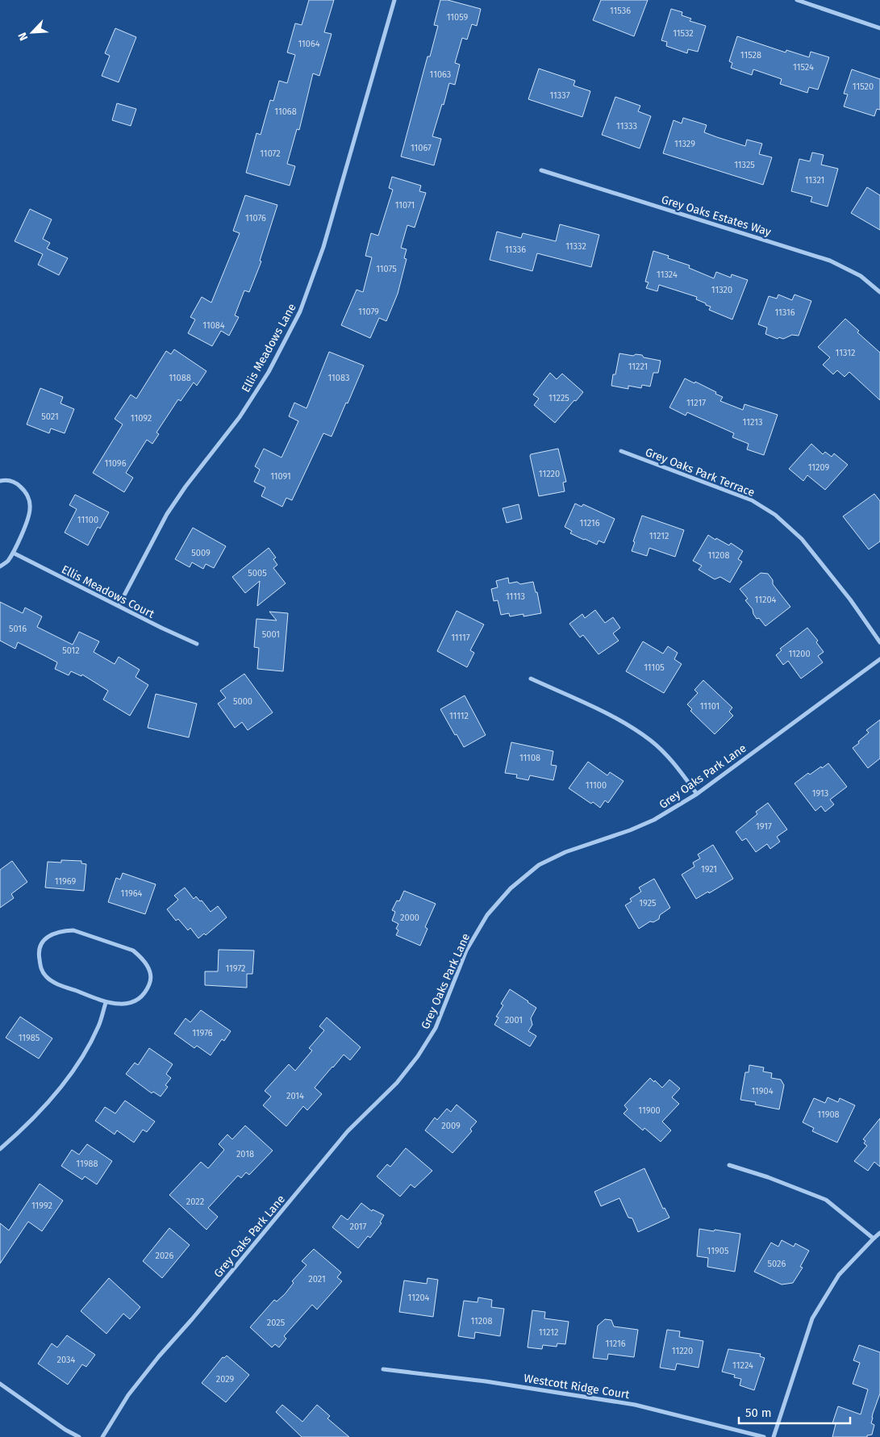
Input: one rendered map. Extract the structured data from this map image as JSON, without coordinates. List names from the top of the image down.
{
  "streets": {
    "street": [
      "Grey Oaks Estates Way",
      "Ellis Meadows Lane",
      "Grey Oaks Park Terrace",
      "Ellis Meadows Court",
      "Grey Oaks Park Lane",
      "Westcott Ridge Court"
    ]
  },
  "crossings": [
    ["Ellis Meadows Lane", "Ellis Meadows Court"]
  ],
  "house_numbers": [
    "11536",
    "11059",
    "11532",
    "11064",
    "11528",
    "11524",
    "11063",
    "11520",
    "11337",
    "11068",
    "11333",
    "11329",
    "11067",
    "11072",
    "11325",
    "11321",
    "11071",
    "11076",
    "11332",
    "11336",
    "11075",
    "11324",
    "11320",
    "11079",
    "11316",
    "11084",
    "11312",
    "11221",
    "11088",
    "11083",
    "11225",
    "11217",
    "5021",
    "11092",
    "11213",
    "11096",
    "11209",
    "11220",
    "11091",
    "11100",
    "11216",
    "11212",
    "5009",
    "11208",
    "5005",
    "11113",
    "11204",
    "5016",
    "5001",
    "11117",
    "5012",
    "11200",
    "11105",
    "5000",
    "11101",
    "11112",
    "11108",
    "11100",
    "1913",
    "1917",
    "1921",
    "11969",
    "11964",
    "1925",
    "2000",
    "11972",
    "2001",
    "11976",
    "11985",
    "11904",
    "2014",
    "11900",
    "11908",
    "2009",
    "2018",
    "11988",
    "2022",
    "11992",
    "2017",
    "11905",
    "2026",
    "5026",
    "2021",
    "11204",
    "11208",
    "2025",
    "11212",
    "11216",
    "11220",
    "2034",
    "11224",
    "2029"
  ],
  "scale_bar": "50 m",
  "north": "bottom left"
}
